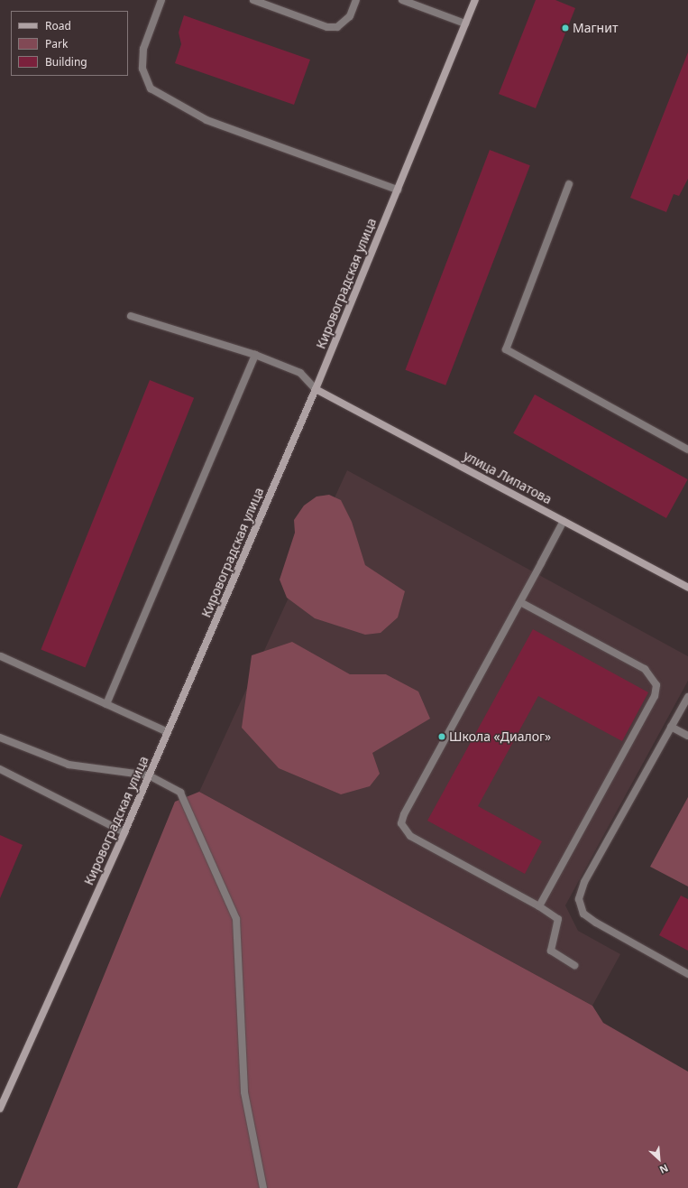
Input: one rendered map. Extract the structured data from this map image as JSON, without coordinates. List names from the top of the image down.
{
  "streets": {
    "street": ["Кировоградская улица", "улица Липатова"]
  },
  "crossings": [
    ["Кировоградская улица", "улица Липатова"]
  ],
  "places": ["Магнит", "Школа «Диалог»"],
  "legend": ["Road", "Park", "Building"],
  "north": "bottom right"
}
